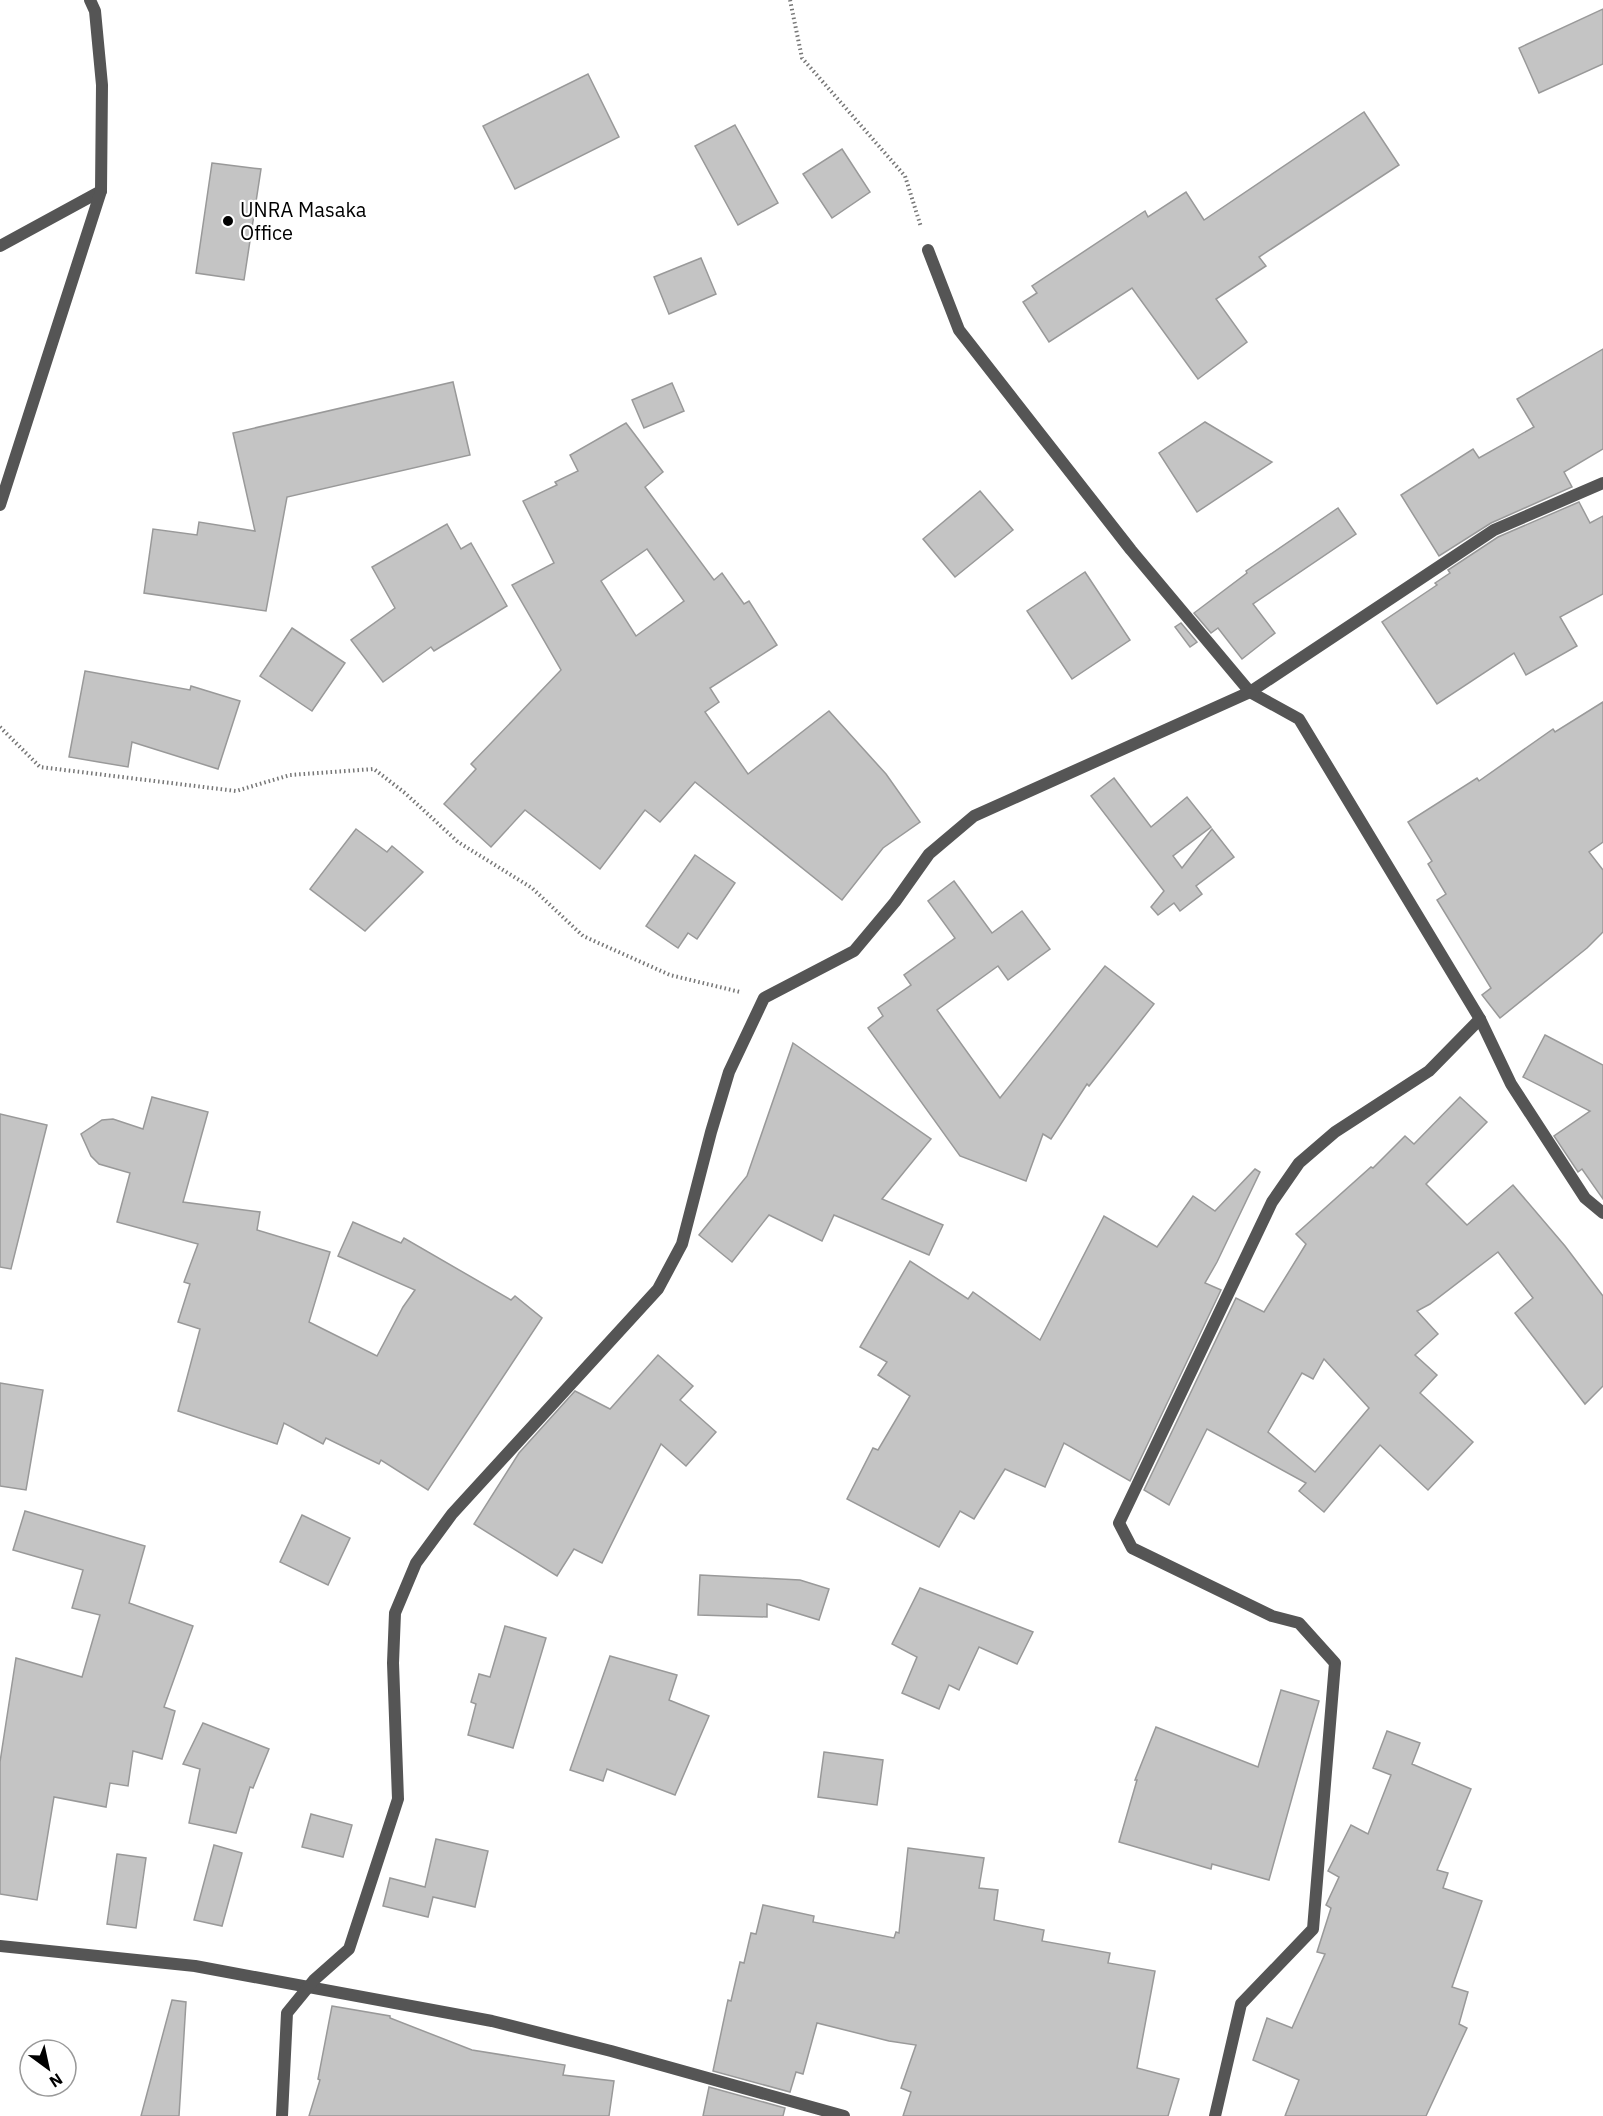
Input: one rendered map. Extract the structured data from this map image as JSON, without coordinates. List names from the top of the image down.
{
  "places": ["UNRA Masaka Office"],
  "north": "bottom right"
}
